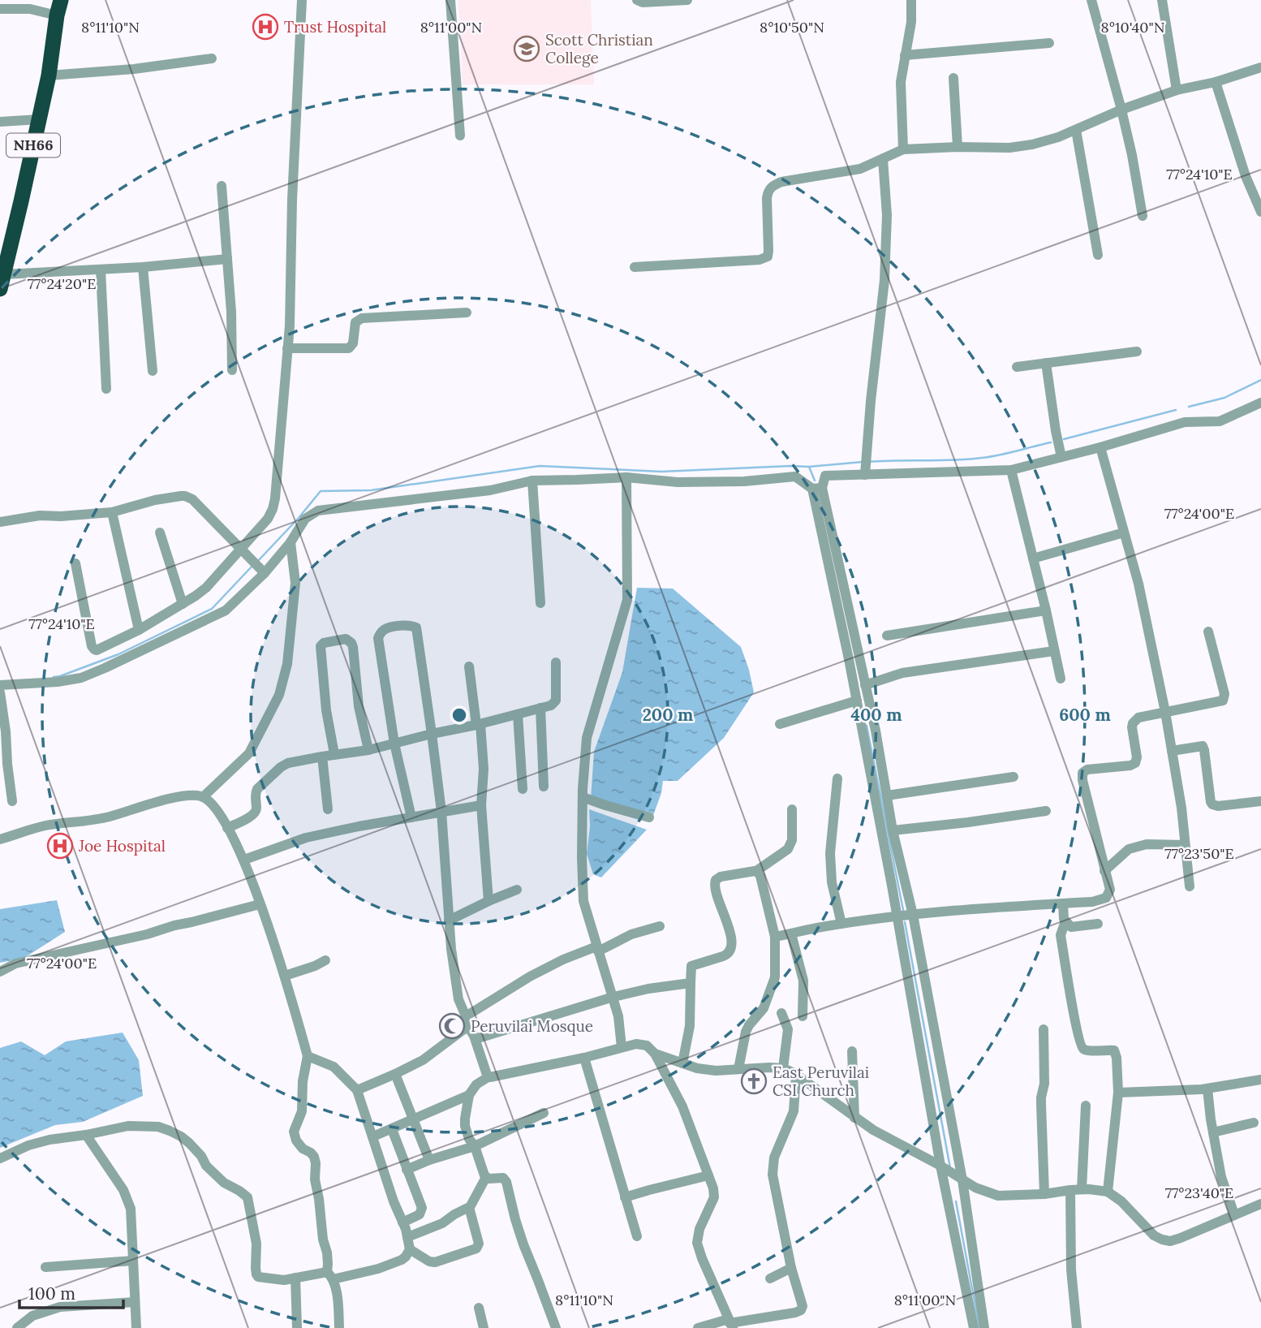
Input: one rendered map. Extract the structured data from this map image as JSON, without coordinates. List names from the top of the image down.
{
  "streets": {
    "highway": ["NH66"]
  },
  "places": {
    "hospital": ["Trust Hospital", "Joe Hospital"],
    "school or university": ["Scott Christian College"],
    "mosque": ["Peruvilai Mosque"],
    "church": ["East Peruvilai CSI Church"]
  },
  "scale_bar": "100 m",
  "coordinates": [
    "8°11'10\"N",
    "8°11'00\"N",
    "8°10'50\"N",
    "8°10'40\"N",
    "77°24'10\"E",
    "77°24'20\"E",
    "77°24'00\"E",
    "77°23'50\"E",
    "77°23'40\"E"
  ],
  "rings": ["200 m", "400 m", "600 m"]
}
